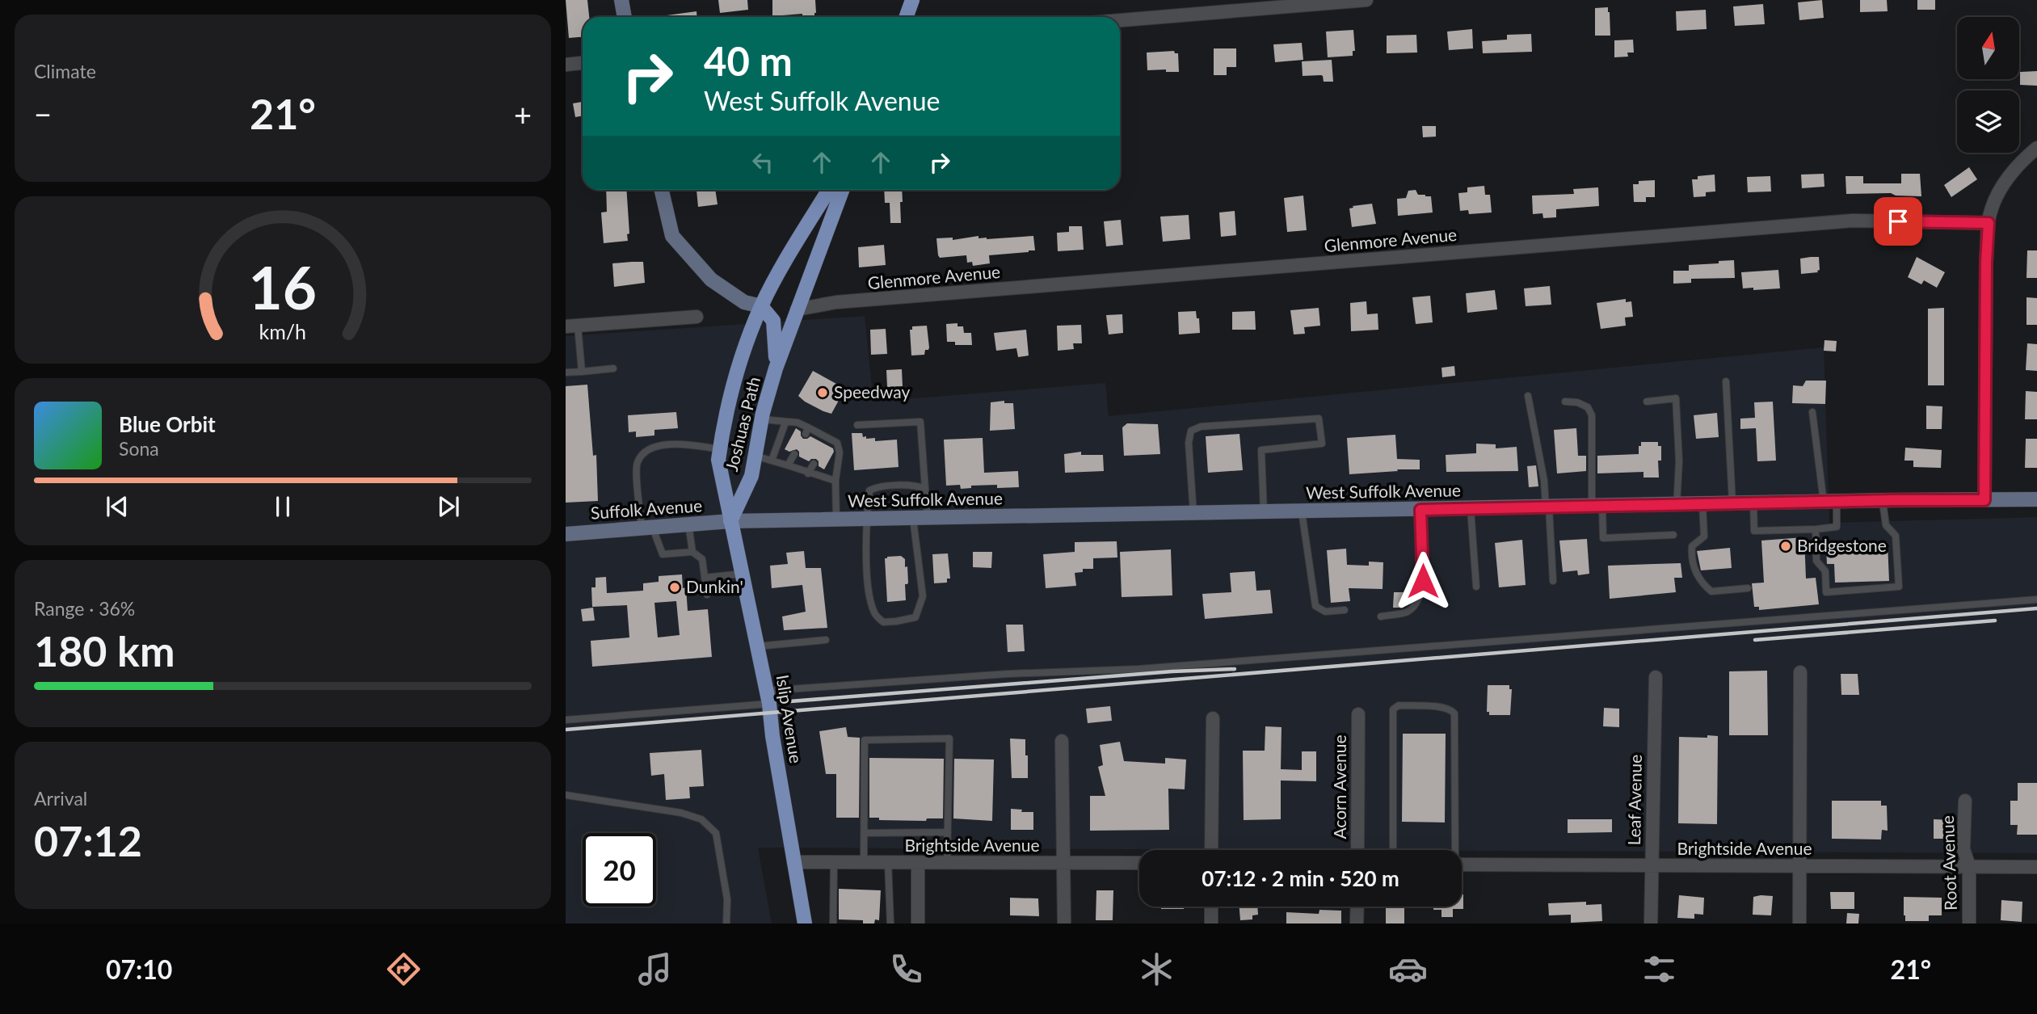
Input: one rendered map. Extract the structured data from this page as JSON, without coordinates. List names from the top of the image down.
{
  "streets": {
    "main road": [
      "Joshuas Path",
      "West Suffolk Avenue",
      "Suffolk Avenue",
      "Islip Avenue"
    ],
    "street": [
      "Glenmore Avenue",
      "Acorn Avenue",
      "Leaf Avenue",
      "Brightside Avenue",
      "Root Avenue"
    ]
  },
  "crossings": [
    ["Glenmore Avenue", "Joshuas Path"],
    ["Joshuas Path", "West Suffolk Avenue"],
    ["Joshuas Path", "Suffolk Avenue"],
    ["Joshuas Path", "Islip Avenue"],
    ["West Suffolk Avenue", "Suffolk Avenue"],
    ["West Suffolk Avenue", "Islip Avenue"],
    ["Suffolk Avenue", "Islip Avenue"],
    ["Islip Avenue", "Brightside Avenue"],
    ["Leaf Avenue", "Brightside Avenue"],
    ["Brightside Avenue", "Root Avenue"]
  ],
  "places": ["Speedway", "Bridgestone", "Dunkin'"],
  "north": "top",
  "page": {
    "tile": [
      "Climate",
      ["Range · 36%", "180 km"],
      ["Arrival", "07:12"]
    ],
    "turn": ["40 m", "West Suffolk Avenue"],
    "heat": ["−", "21°", "+"],
    "song": ["Blue Orbit", "Sona"],
    "limit": "20",
    "trip": "07:12 · 2 min · 520 m",
    "tabs": ["07:10", "21°"],
    "gauge": ["16", "km/h"]
  }
}
